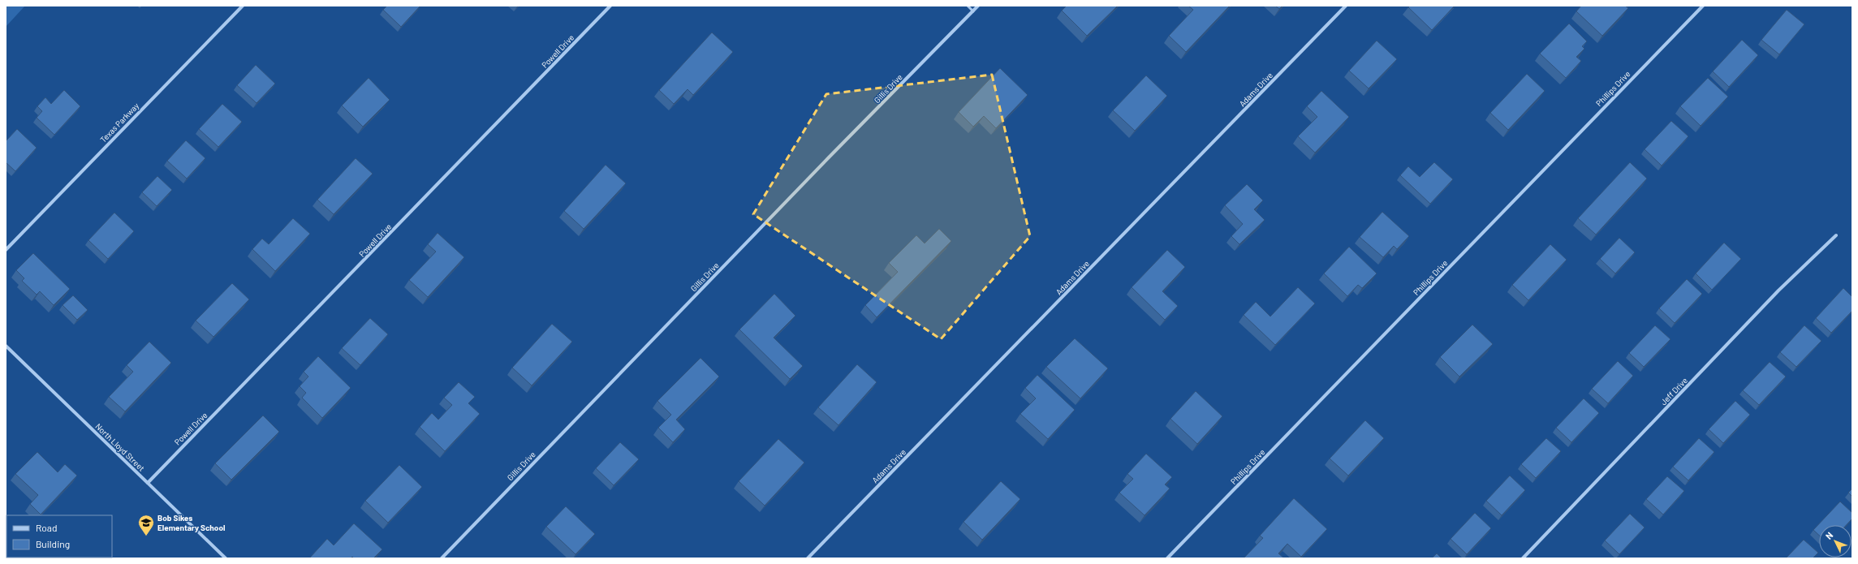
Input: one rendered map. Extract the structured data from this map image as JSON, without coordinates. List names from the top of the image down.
{
  "streets": {
    "street": [
      "Powell Drive",
      "Gillis Drive",
      "Phillips Drive",
      "Adams Drive",
      "Texas Parkway",
      "Jeff Drive",
      "North Lloyd Street"
    ]
  },
  "crossings": [
    ["Powell Drive", "North Lloyd Street"]
  ],
  "places": {
    "school or university": ["Bob Sikes Elementary School"]
  },
  "legend": ["Road", "Building"],
  "north": "top left"
}
